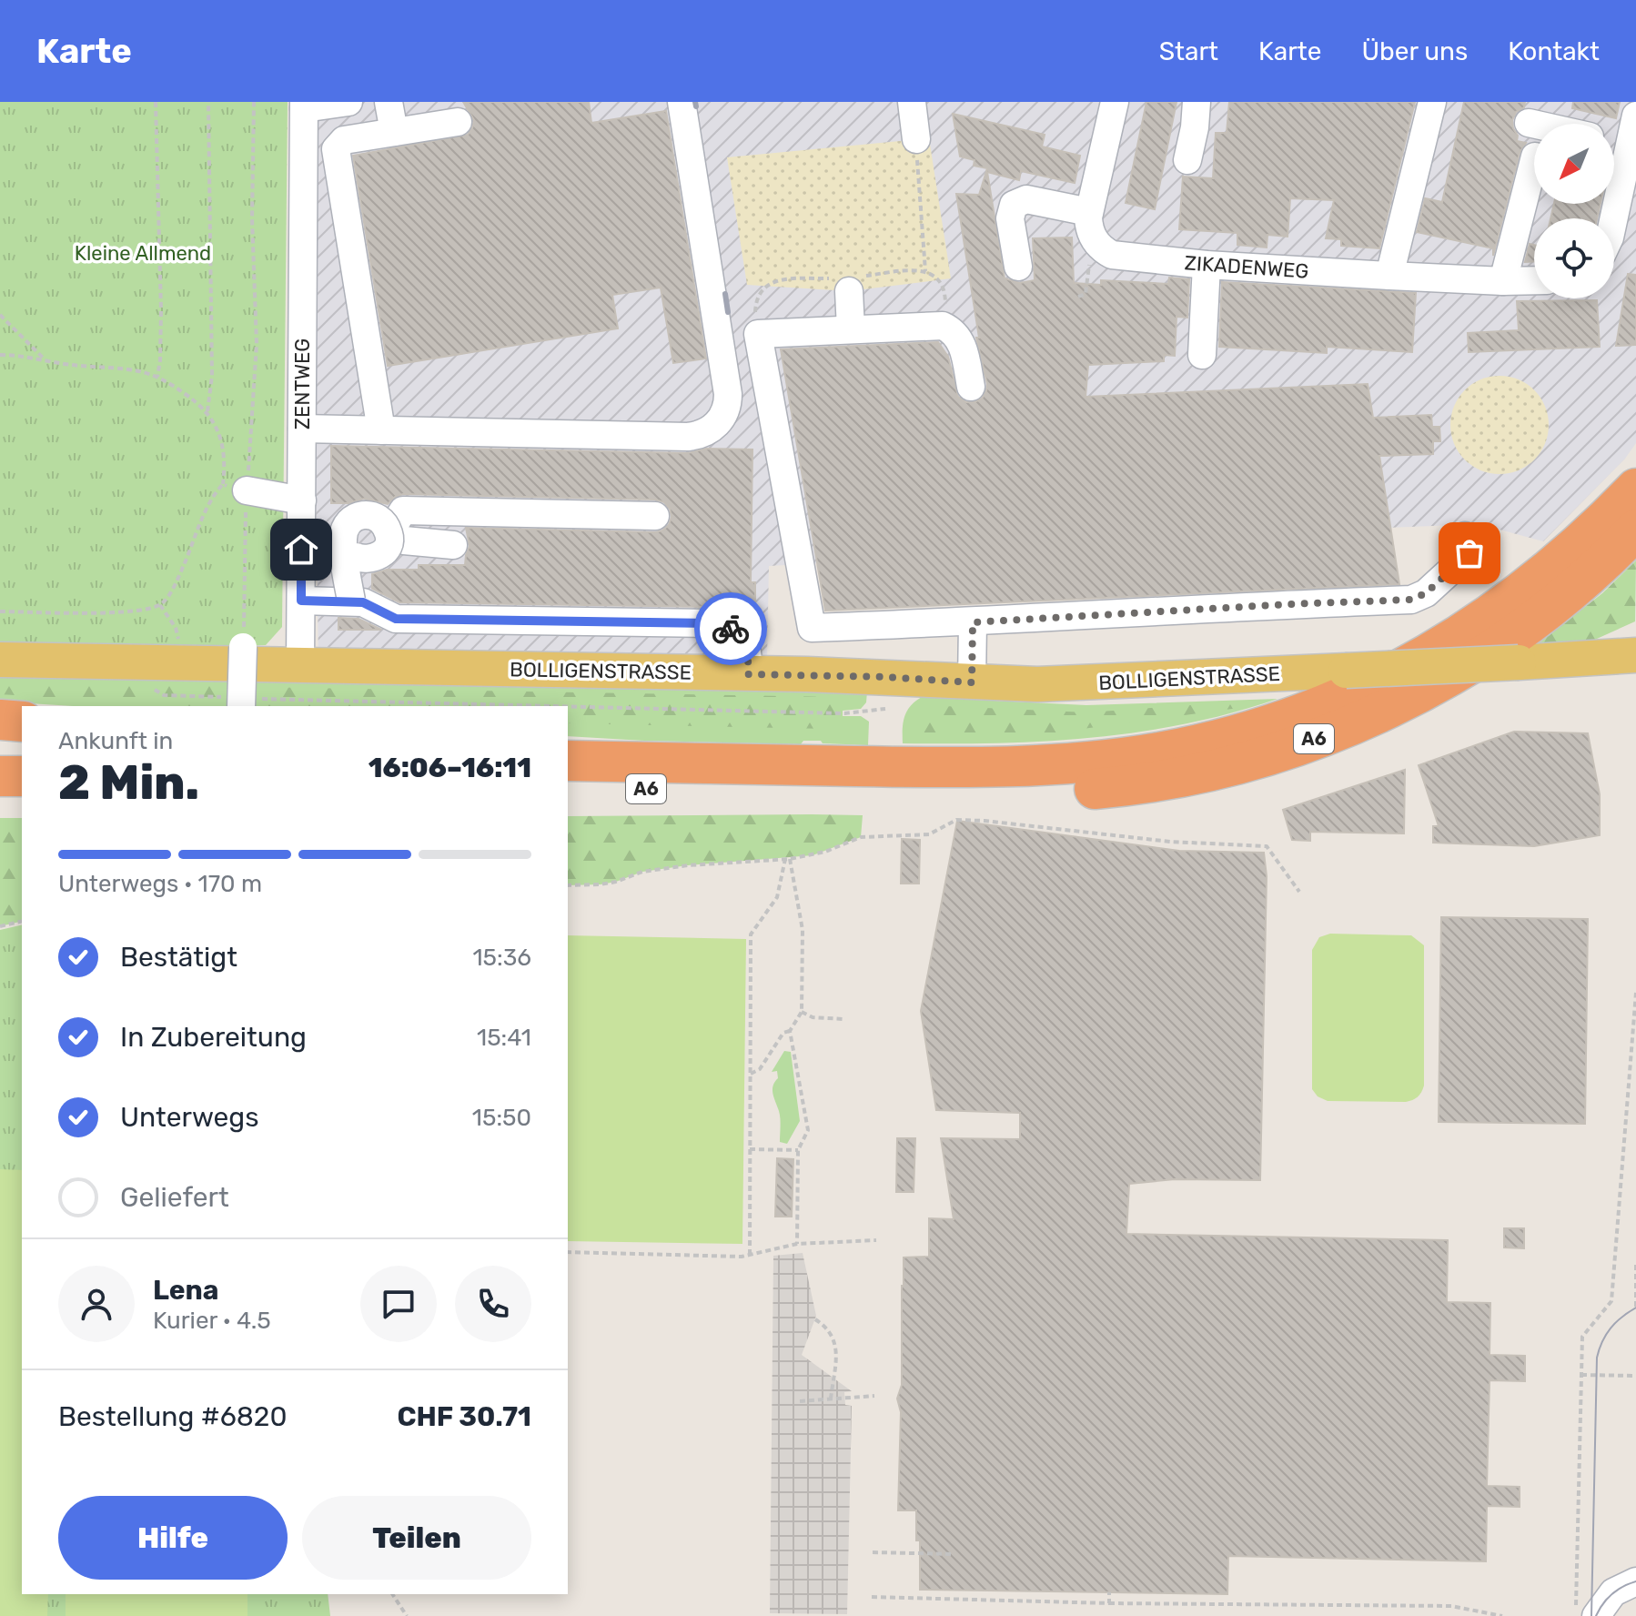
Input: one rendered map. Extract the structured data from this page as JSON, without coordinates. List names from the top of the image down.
{
  "streets": {
    "highway": ["A6"],
    "main road": ["BOLLIGENSTRASSE"],
    "street": ["ZIKADENWEG", "ZENTWEG"]
  },
  "crossings": [
    ["ZENTWEG", "BOLLIGENSTRASSE"]
  ],
  "parks": ["Kleine Allmend"],
  "north": "bottom left",
  "page": {
    "header": "Karte",
    "nav": [
      "Start",
      "Karte",
      "Über uns",
      "Kontakt"
    ],
    "heading": ["2 Min.", "Ankunft in", "16:06–16:11"],
    "panel": [
      "Lena",
      "Kurier · 4.5",
      "Bestellung #6820",
      "CHF 30.71"
    ],
    "bar": "Unterwegs · 170 m",
    "list": [
      ["Bestätigt", "15:36"],
      ["In Zubereitung", "15:41"],
      ["Unterwegs", "15:50"],
      "Geliefert"
    ],
    "buttons": ["Hilfe", "Teilen"]
  }
}
